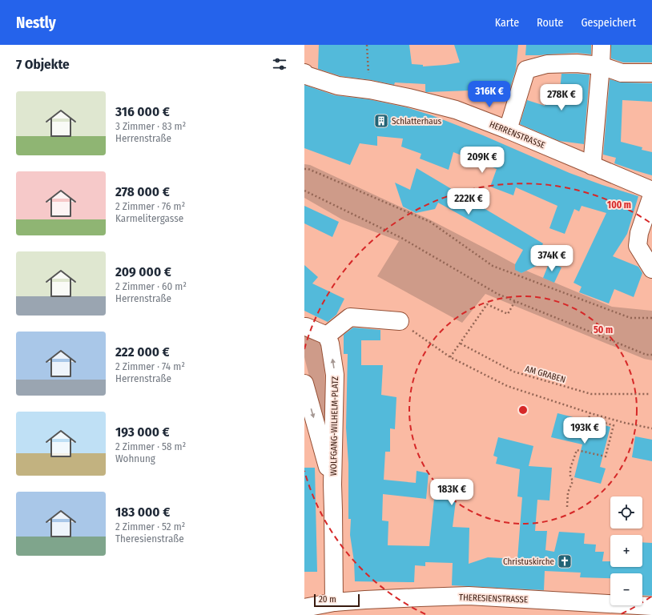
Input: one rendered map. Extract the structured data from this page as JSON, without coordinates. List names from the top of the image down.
{
  "streets": {
    "street": ["HERRENSTRASSE", "WOLFGANG-WILHELM-PLATZ", "THERESIENSTRASSE"],
    "path": ["AM GRABEN"]
  },
  "crossings": [
    ["WOLFGANG-WILHELM-PLATZ", "THERESIENSTRASSE"]
  ],
  "places": {
    "building": ["Schlatterhaus"],
    "church": ["Christuskirche"]
  },
  "scale_bar": "20 m",
  "page": {
    "header": "Nestly",
    "nav": ["Karte", "Route", "Gespeichert"],
    "heading": "7 Objekte",
    "price": [
      "316K €",
      "278K €",
      "209K €",
      "222K €",
      "374K €",
      "193K €",
      "183K €"
    ],
    "list": [
      {
        "name": "316 000 €",
        "note": "3 Zimmer · 83 m² · Herrenstraße"
      },
      {
        "name": "278 000 €",
        "note": "2 Zimmer · 76 m² · Karmelitergasse"
      },
      {
        "name": "209 000 €",
        "note": "2 Zimmer · 60 m² · Herrenstraße"
      },
      {
        "name": "222 000 €",
        "note": "2 Zimmer · 74 m² · Herrenstraße"
      },
      {
        "name": "193 000 €",
        "note": "2 Zimmer · 58 m² · Wohnung"
      },
      {
        "name": "183 000 €",
        "note": "2 Zimmer · 52 m² · Theresienstraße"
      }
    ],
    "map_buttons": ["+", "−"],
    "scale": "20 m"
  },
  "rings": ["100 m", "50 m"]
}
